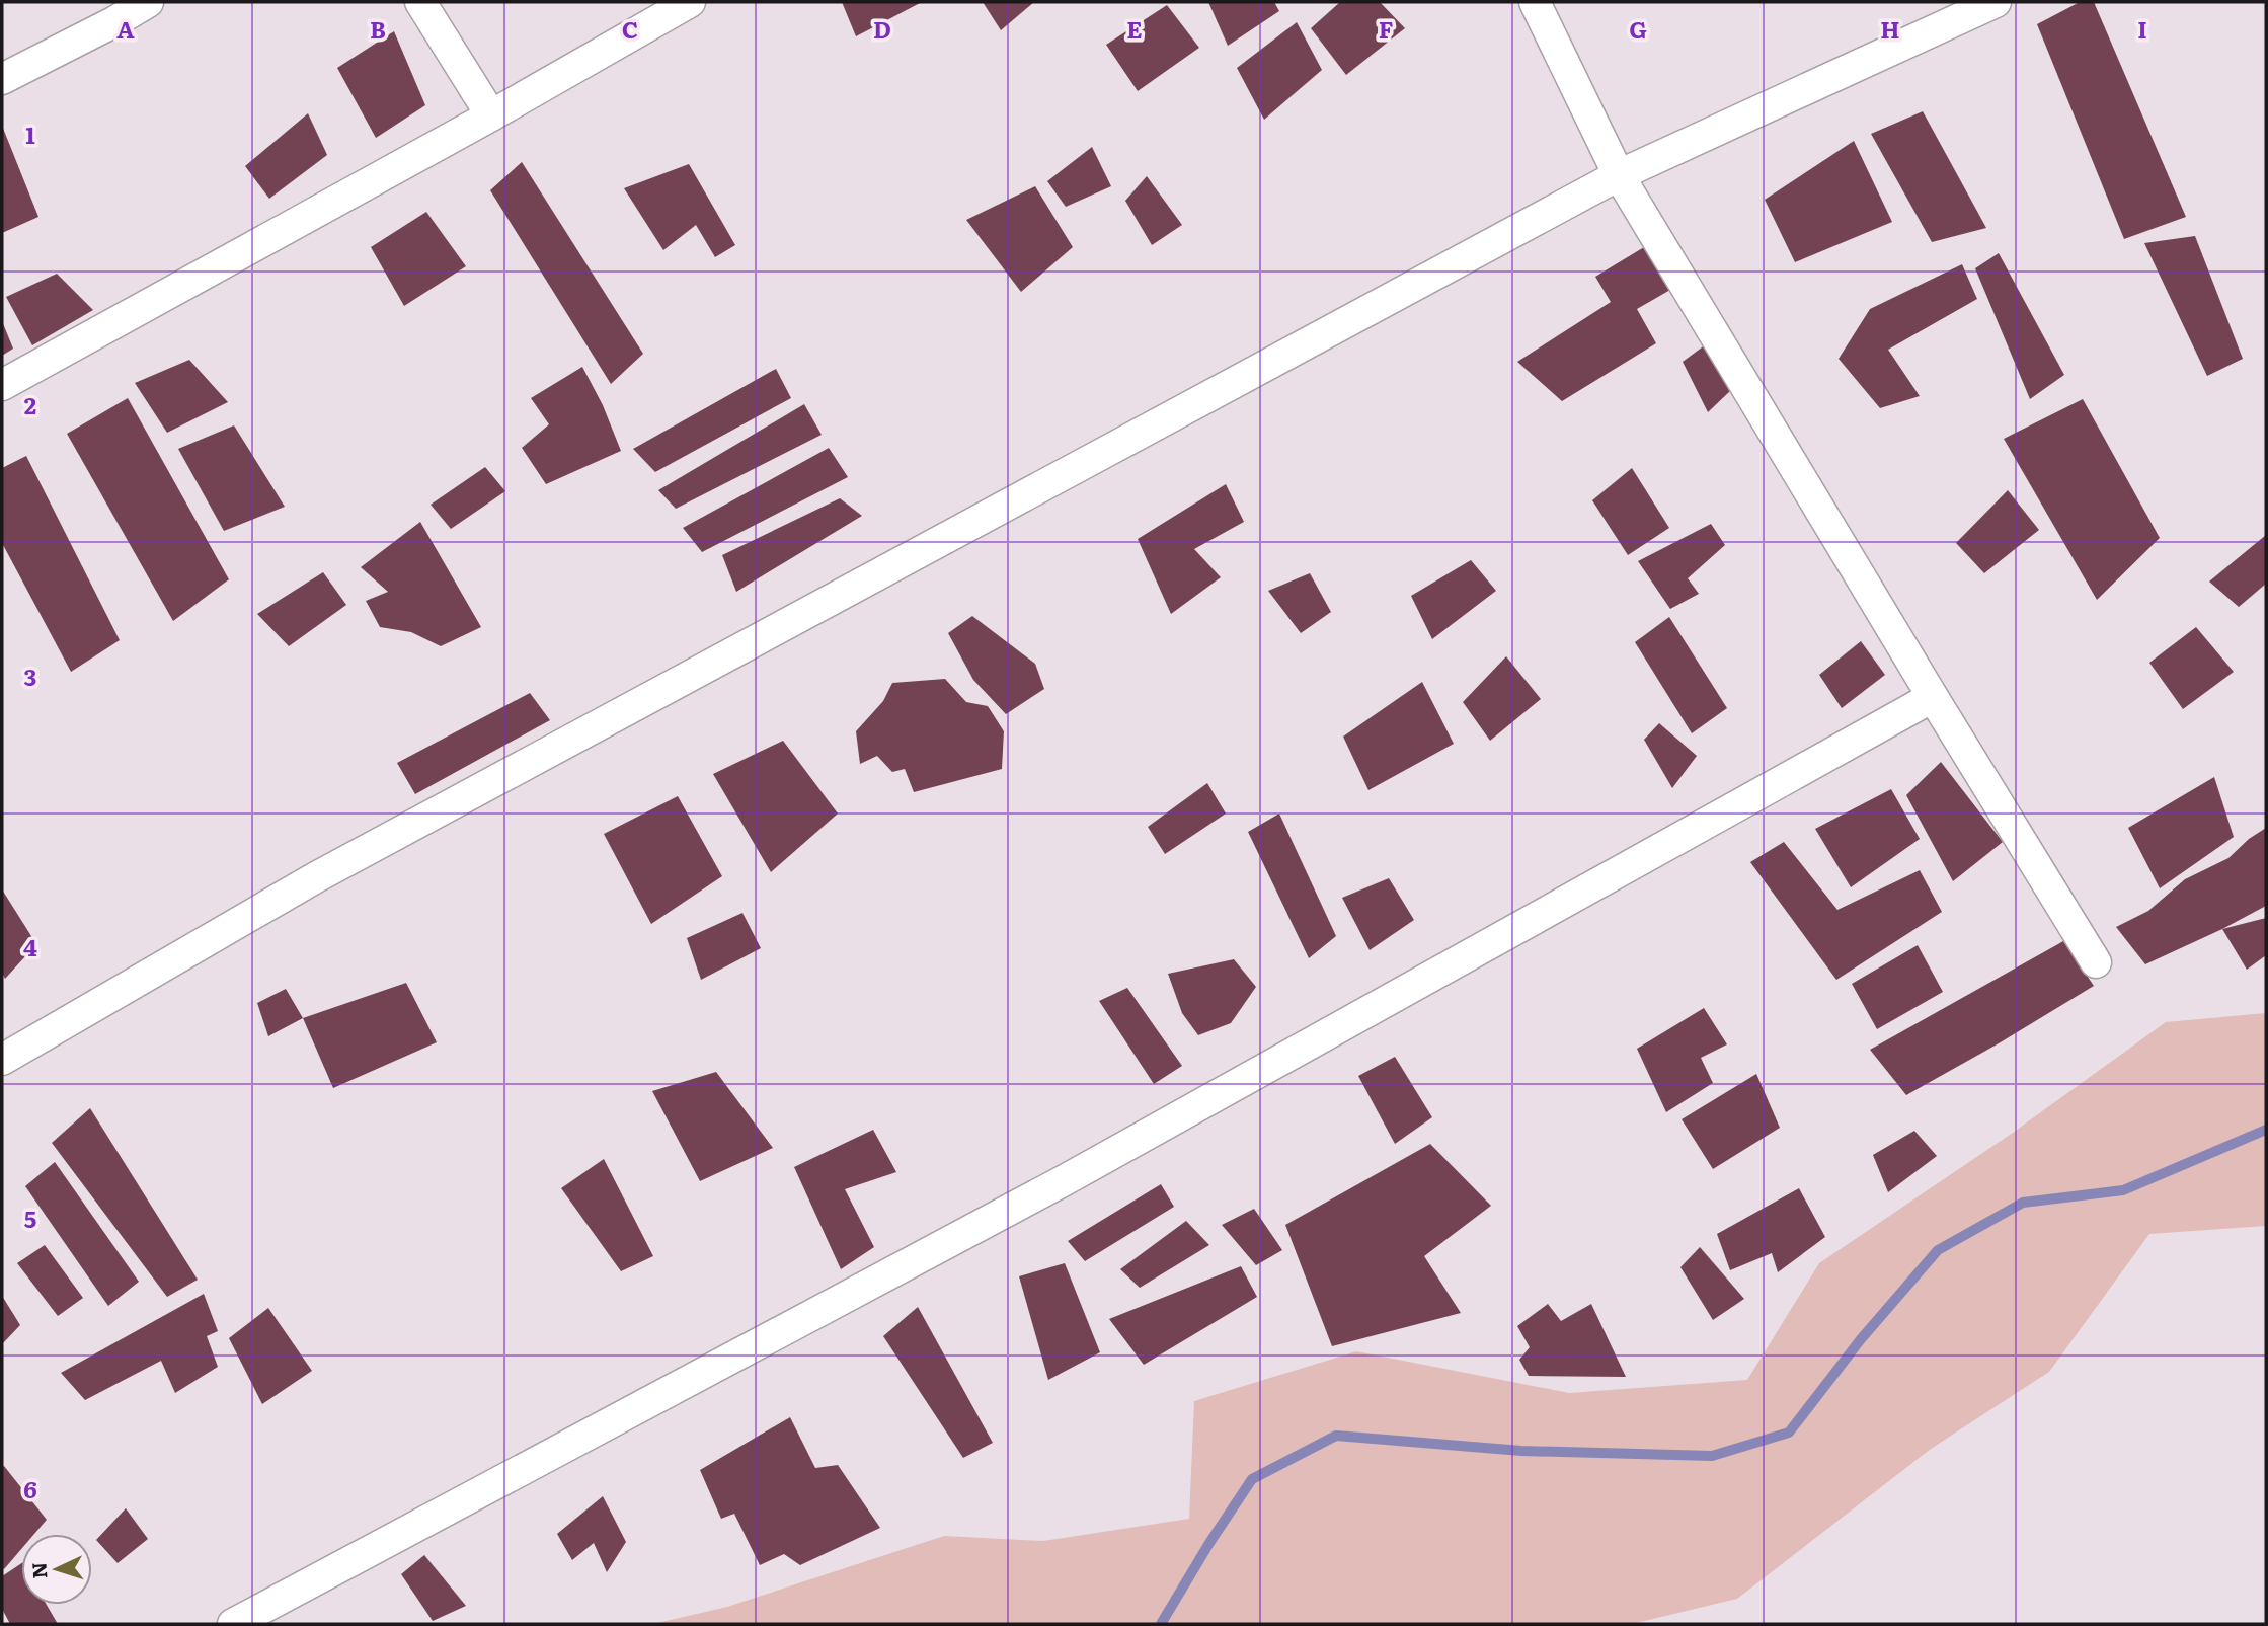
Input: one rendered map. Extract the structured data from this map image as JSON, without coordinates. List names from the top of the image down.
{
  "north": "left",
  "grid": {
    "columns": [
      "A",
      "B",
      "C",
      "D",
      "E",
      "F",
      "G",
      "H",
      "I"
    ],
    "rows": [
      "1",
      "2",
      "3",
      "4",
      "5",
      "6"
    ]
  }
}
